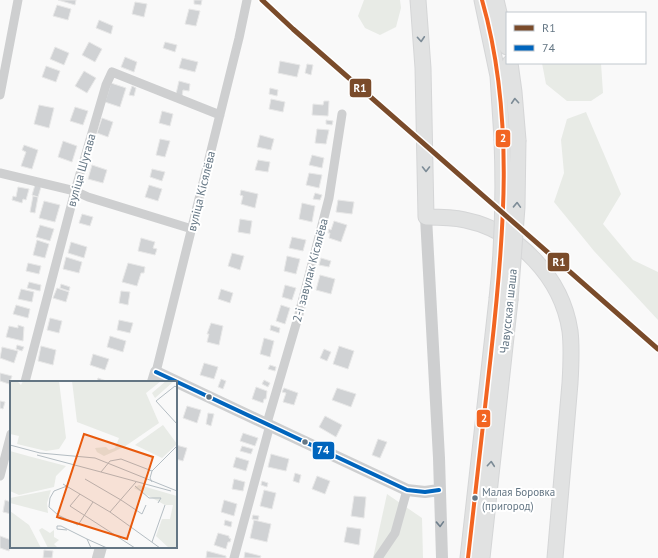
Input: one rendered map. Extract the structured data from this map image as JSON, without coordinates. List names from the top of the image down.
{
  "streets": {
    "main road": ["Чавусская шаша"],
    "street": ["вуліца Шутава", "вуліца Кісялёва", "2-і завулак Кісялёва"]
  },
  "crossings": [
    ["вуліца Шутава", "вуліца Кісялёва"]
  ],
  "places": ["Малая Боровка (пригород)"],
  "lines": ["transit line R1", "transit line 2", "transit line 74"],
  "legend": ["R1", "74"]
}
